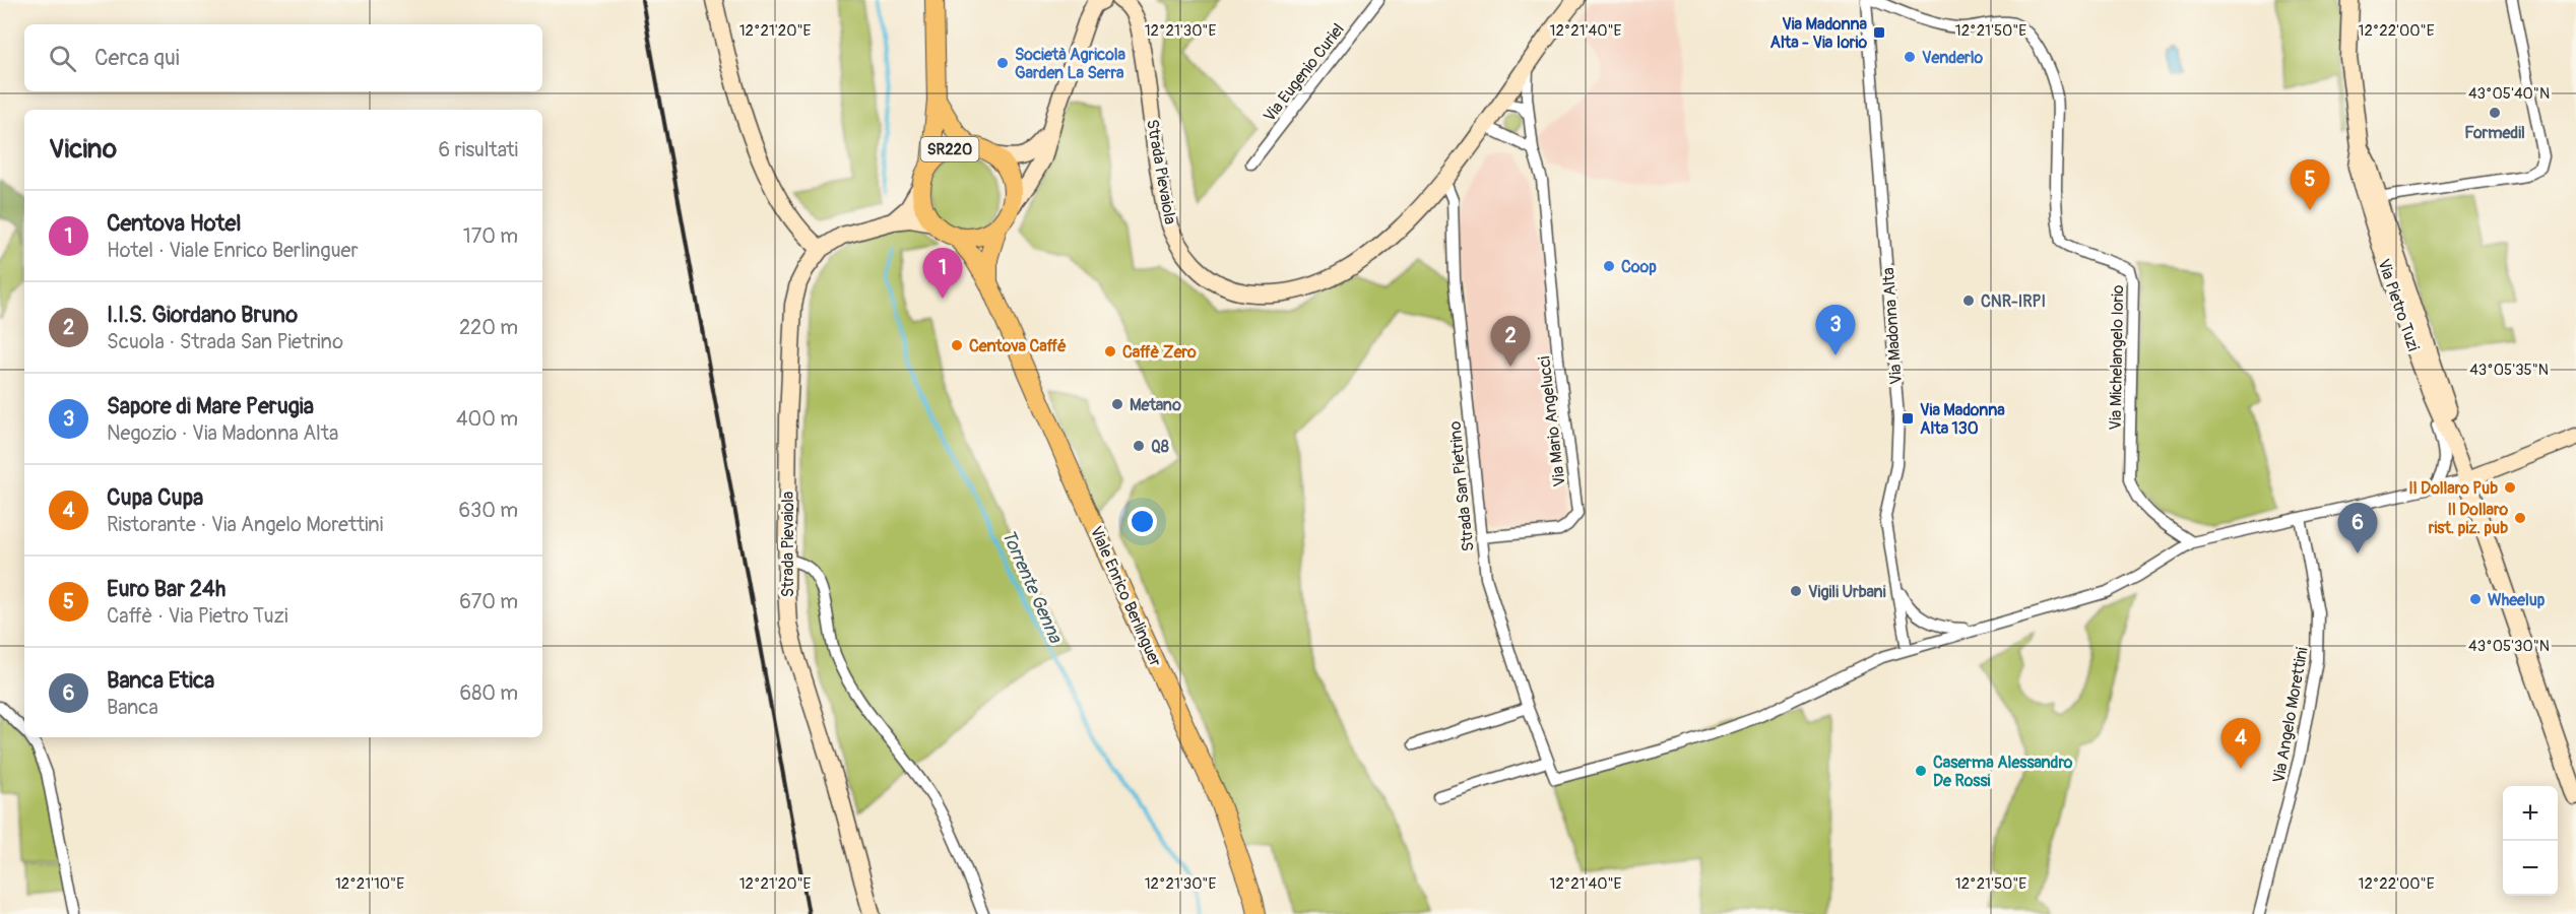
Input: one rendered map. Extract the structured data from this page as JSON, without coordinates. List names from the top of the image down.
{
  "streets": {
    "main road": ["SR220", "Viale Enrico Berlinguer"],
    "street": [
      "Via Eugenio Curiel",
      "Strada Pievaiola",
      "Via Pietro Tuzi",
      "Via Madonna Alta",
      "Via Michelangelo Iorio",
      "Via Mario Angelucci",
      "Strada San Pietrino",
      "Via Angelo Morettini"
    ]
  },
  "crossings": [
    ["SR220", "Strada Pievaiola"],
    ["SR220", "Viale Enrico Berlinguer"],
    ["Strada Pievaiola", "Strada San Pietrino"],
    ["Strada Pievaiola", "Viale Enrico Berlinguer"],
    ["Via Madonna Alta", "Strada San Pietrino"],
    ["Via Mario Angelucci", "Strada San Pietrino"]
  ],
  "water": ["Torrente Genna"],
  "places": {
    "transit": ["Via Madonna Alta - Via Iorio", "Via Madonna Alta 130"],
    "other": [
      "Venderlo",
      "Società Agricola Garden La Serra",
      "Formedil",
      "Coop",
      "CNR-IRPI",
      "Centova Caffé",
      "Caffè Zero",
      "Metano",
      "Q8",
      "Il Dollaro Pub",
      "Il Dollaro rist. piz. pub",
      "Vigili Urbani",
      "Wheelup",
      "Caserma Alessandro De Rossi"
    ]
  },
  "page": {
    "search": "Cerca qui",
    "heading": ["Vicino", "6 risultati"],
    "pins": [
      "5",
      "1",
      "3",
      "2",
      "6",
      "4"
    ],
    "list": [
      {
        "mark": "1",
        "name": "Centova Hotel",
        "note": "Hotel · Viale Enrico Berlinguer",
        "value": "170 m"
      },
      {
        "mark": "2",
        "name": "I.I.S. Giordano Bruno",
        "note": "Scuola · Strada San Pietrino",
        "value": "220 m"
      },
      {
        "mark": "3",
        "name": "Sapore di Mare Perugia",
        "note": "Negozio · Via Madonna Alta",
        "value": "400 m"
      },
      {
        "mark": "4",
        "name": "Cupa Cupa",
        "note": "Ristorante · Via Angelo Morettini",
        "value": "630 m"
      },
      {
        "mark": "5",
        "name": "Euro Bar 24h",
        "note": "Caffè · Via Pietro Tuzi",
        "value": "670 m"
      },
      {
        "mark": "6",
        "name": "Banca Etica",
        "note": "Banca",
        "value": "680 m"
      }
    ],
    "map_buttons": ["+", "−"]
  },
  "coordinates": [
    "12°21'20\"E",
    "12°21'30\"E",
    "12°21'40\"E",
    "12°21'50\"E",
    "12°22'00\"E",
    "43°05'40\"N",
    "43°05'35\"N",
    "43°05'30\"N",
    "12°21'10\"E"
  ]
}
